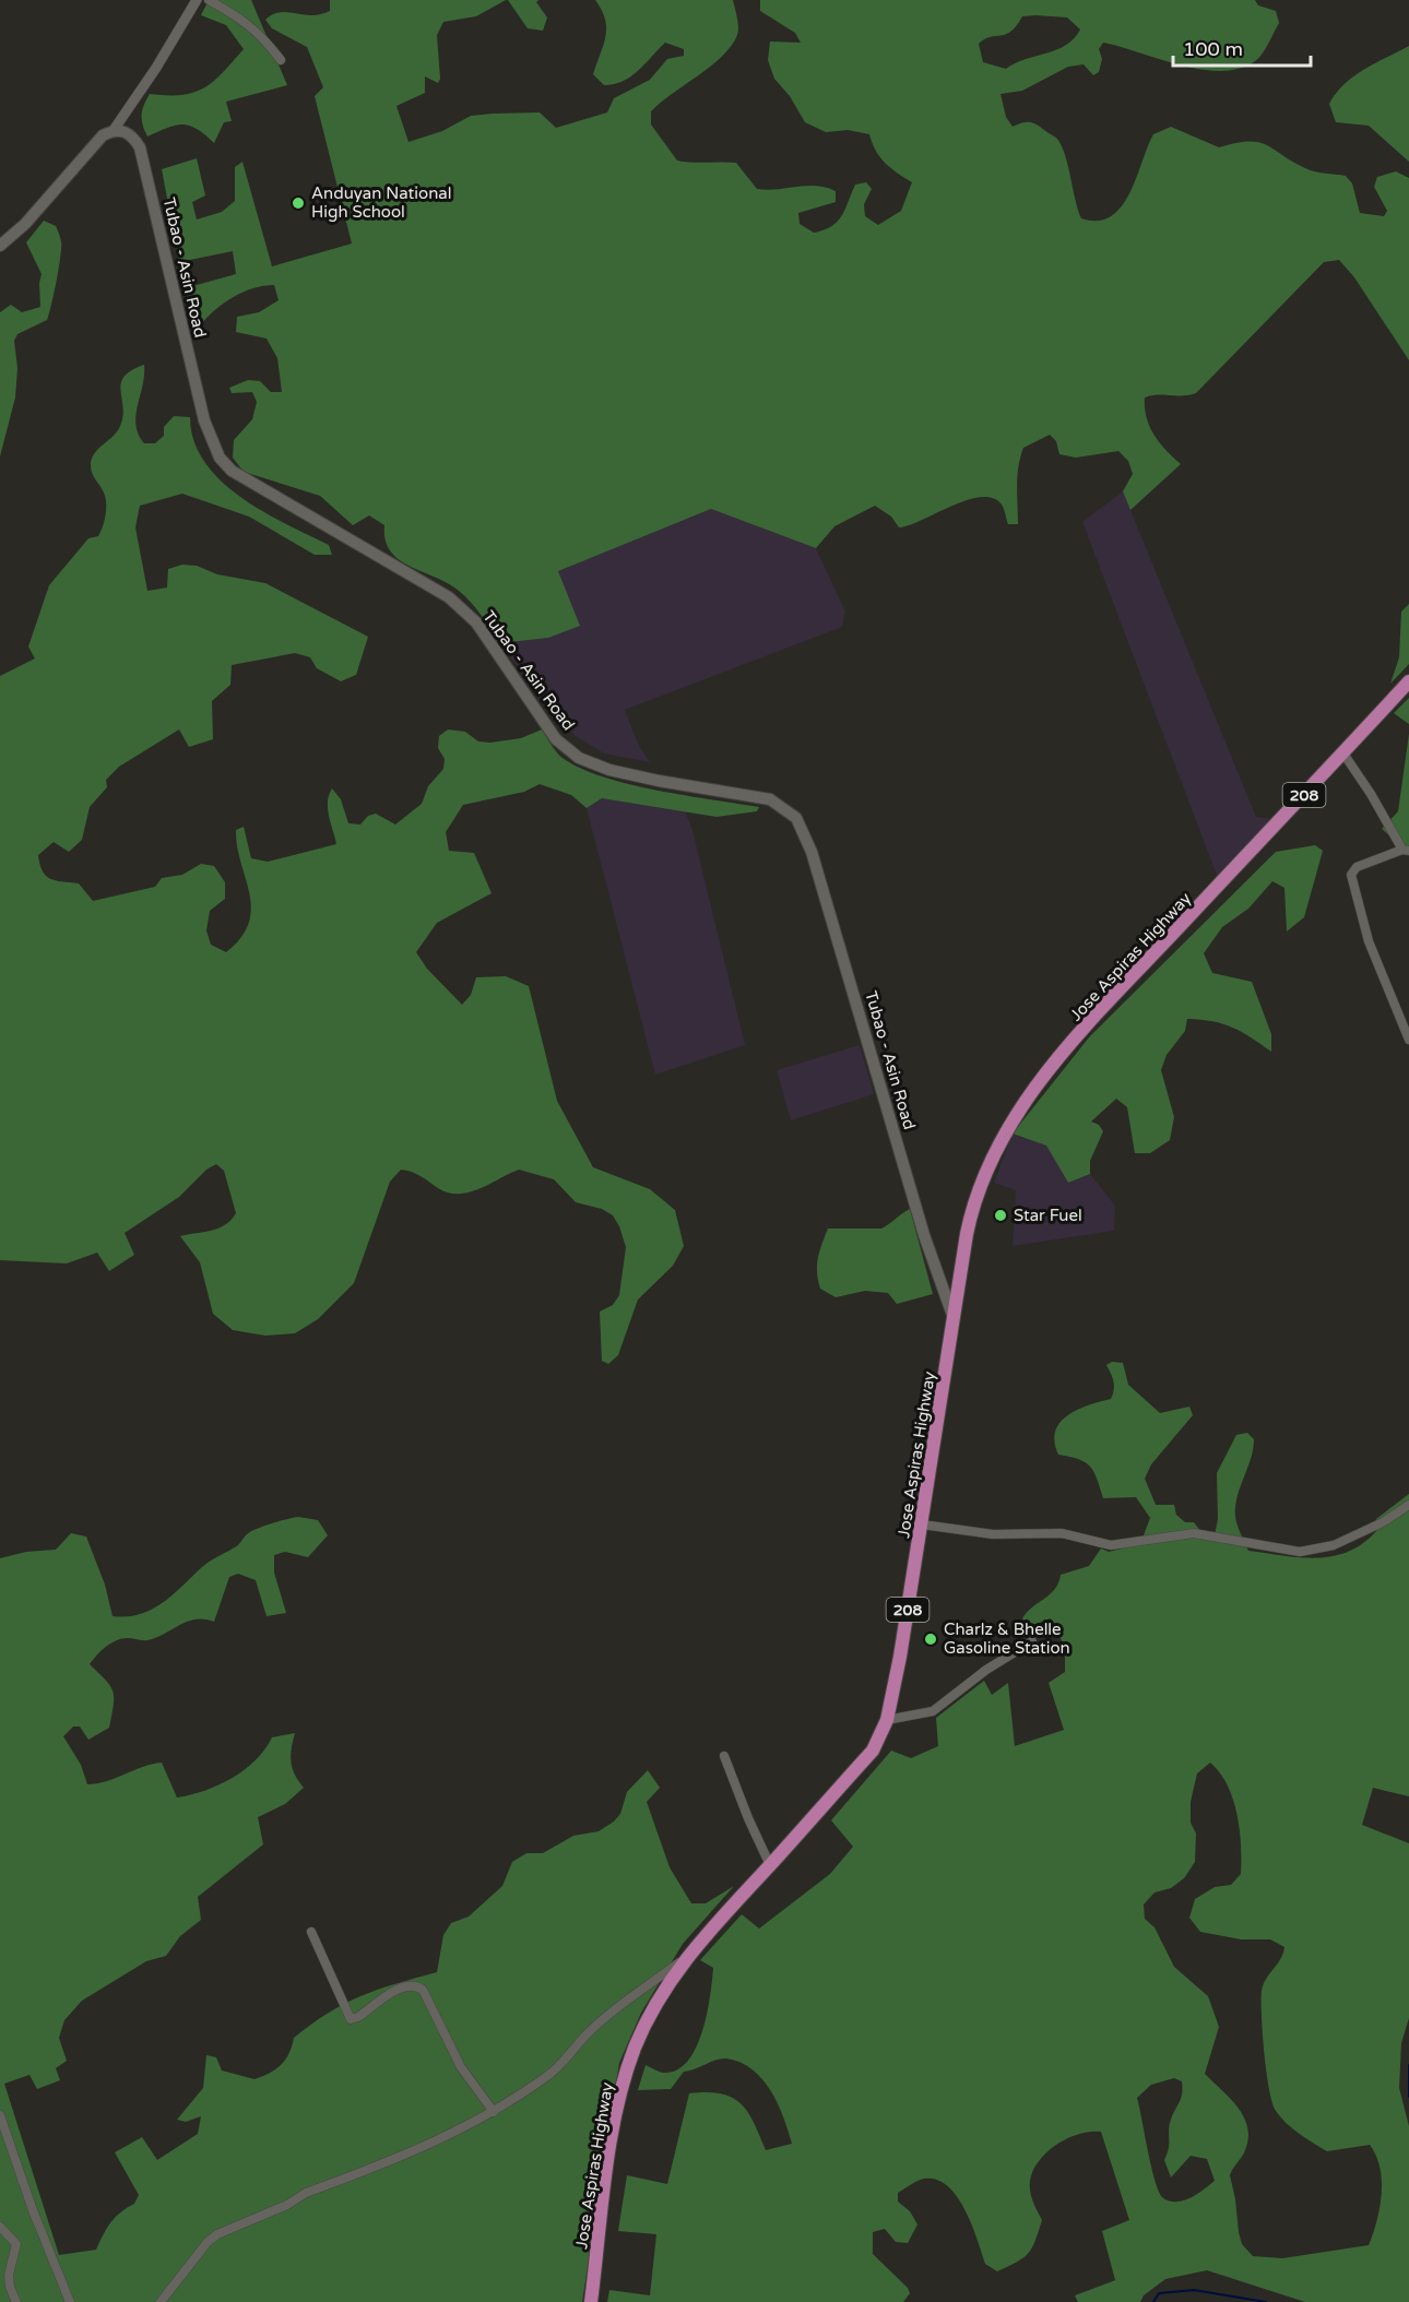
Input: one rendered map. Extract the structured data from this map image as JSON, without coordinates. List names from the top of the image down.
{
  "streets": {
    "main road": ["Tubao - Asin Road", "208", "Jose Aspiras Highway"]
  },
  "crossings": [
    ["Tubao - Asin Road", "Jose Aspiras Highway"]
  ],
  "places": ["Anduyan National High School", "Star Fuel", "Charlz & Bhelle Gasoline Station"],
  "scale_bar": "100 m"
}
